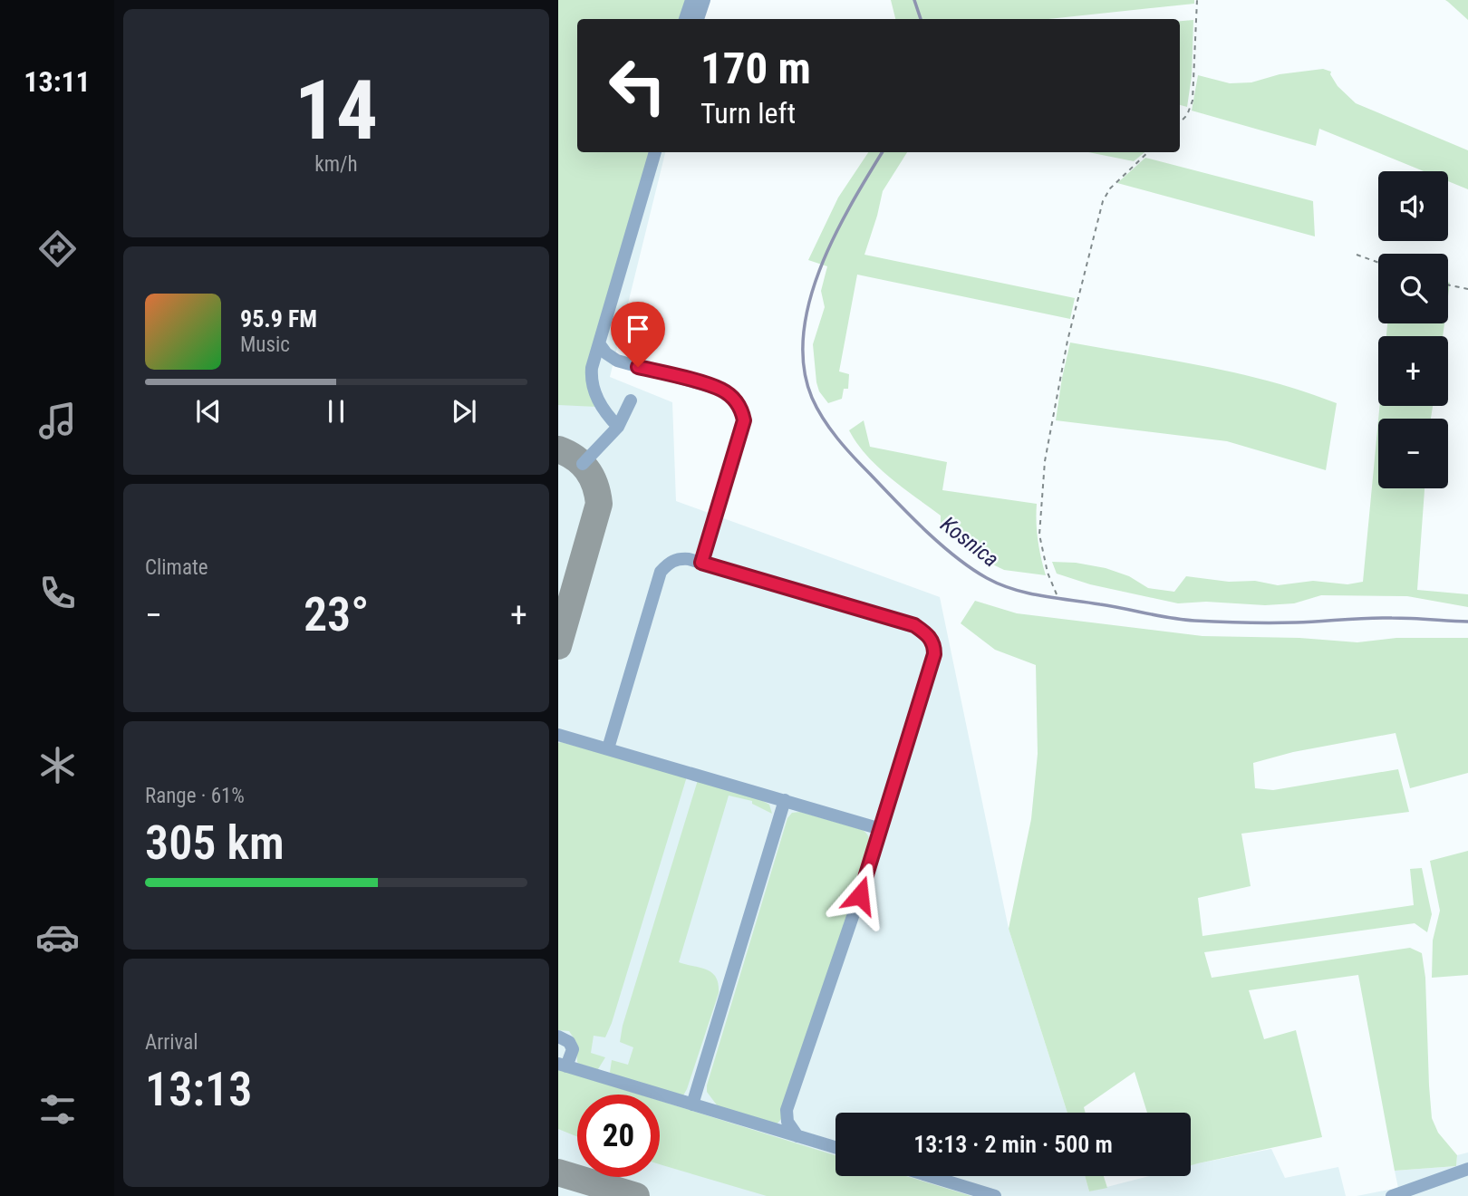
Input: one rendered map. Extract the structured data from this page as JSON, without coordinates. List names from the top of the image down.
{
  "water": ["Kosnica"],
  "page": {
    "tabs": "13:11",
    "tile": [
      ["14", "km/h"],
      "Climate",
      ["Range · 61%", "305 km"],
      ["Arrival", "13:13"]
    ],
    "turn": ["170 m", "Turn left"],
    "map_buttons": ["+", "−"],
    "song": ["95.9 FM", "Music"],
    "heat": ["−", "23°", "+"],
    "limit": "20",
    "trip": "13:13 · 2 min · 500 m"
  }
}
